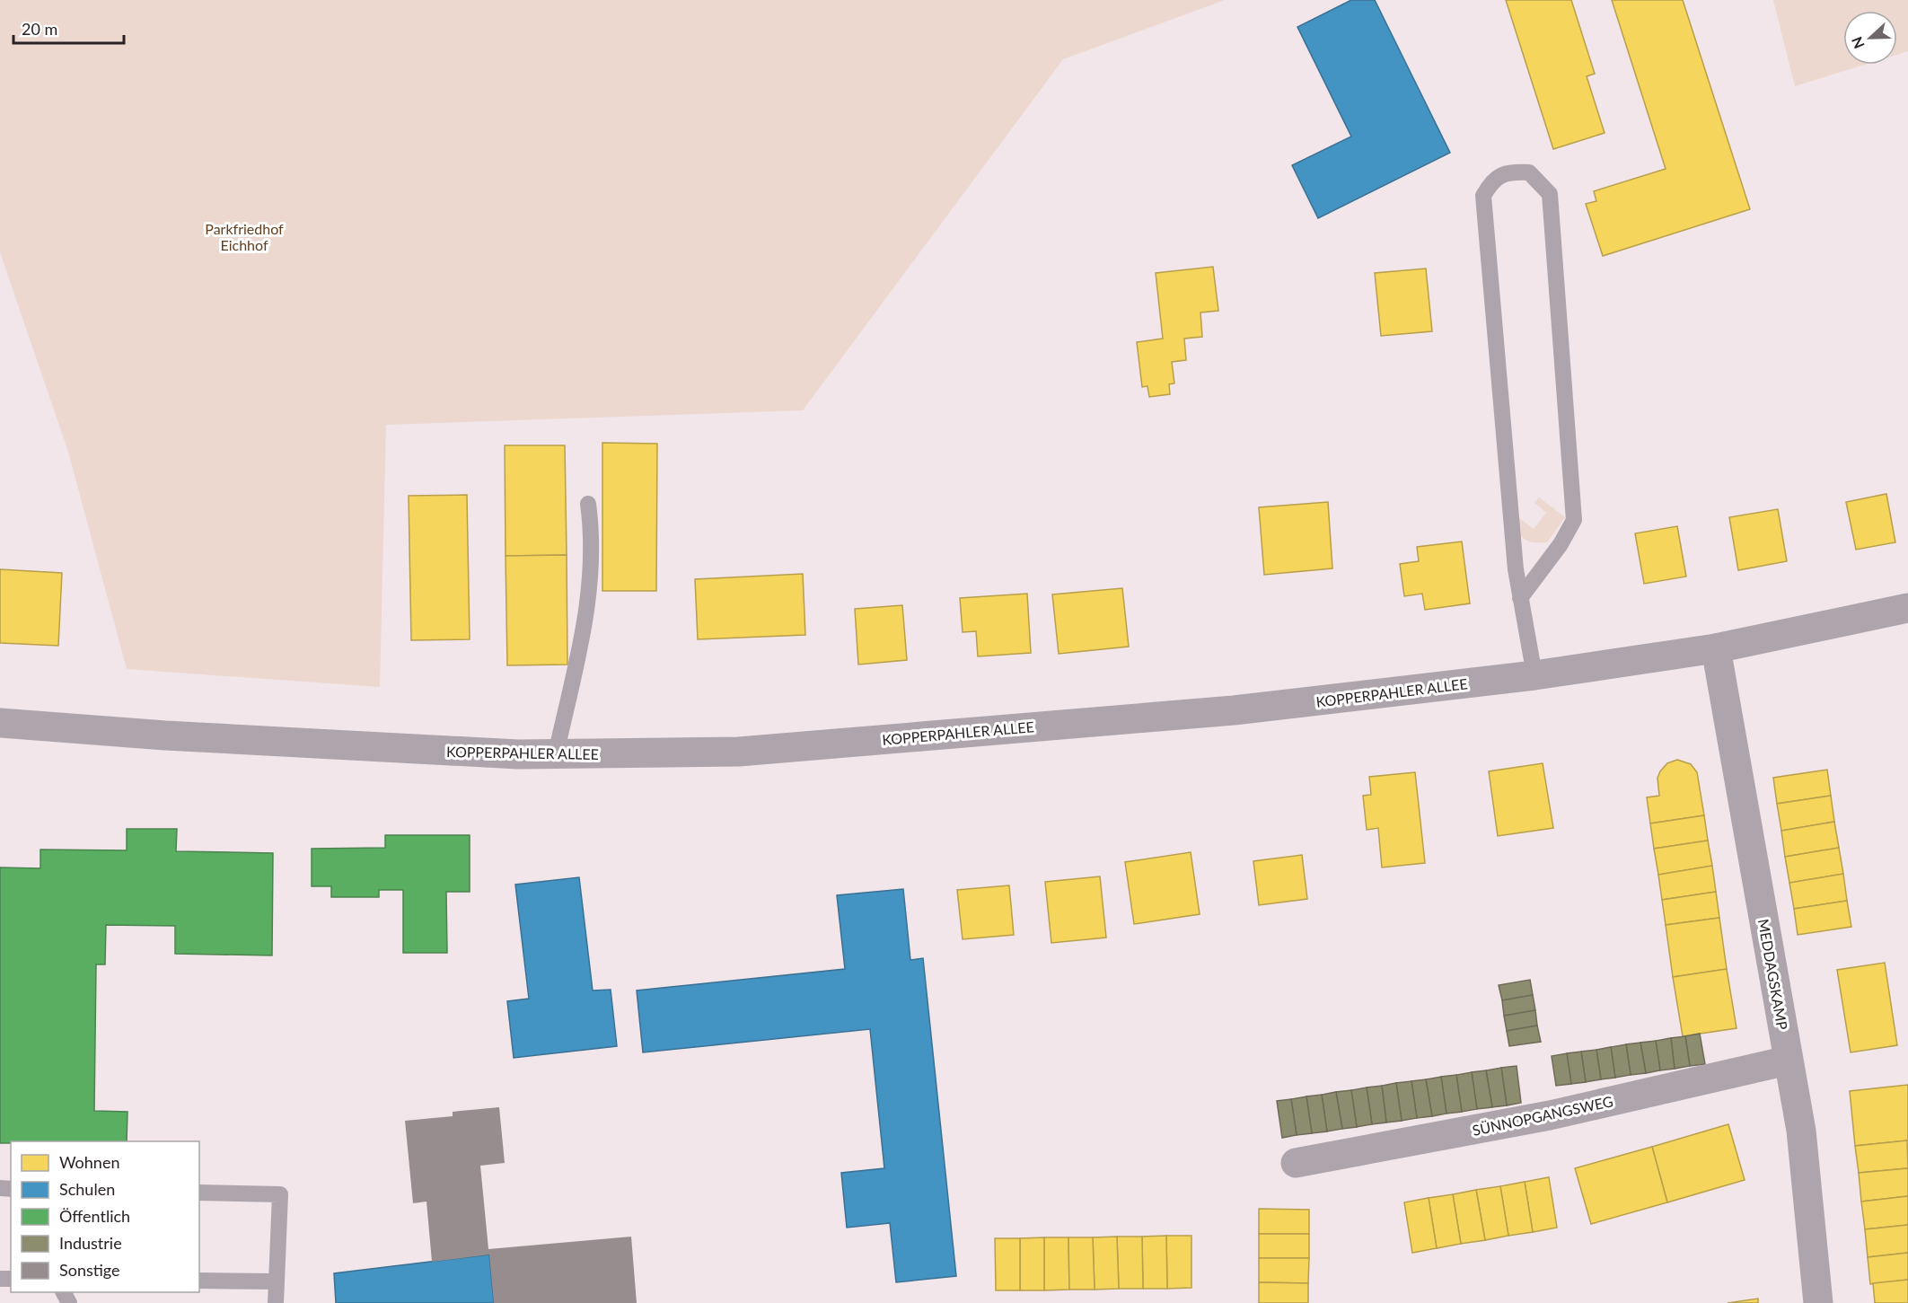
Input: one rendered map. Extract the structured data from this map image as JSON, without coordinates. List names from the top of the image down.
{
  "streets": {
    "street": ["KOPPERPAHLER ALLEE", "MEDDAGSKAMP", "SÜNNOPGANGSWEG"]
  },
  "crossings": [
    ["KOPPERPAHLER ALLEE", "MEDDAGSKAMP"],
    ["MEDDAGSKAMP", "SÜNNOPGANGSWEG"]
  ],
  "parks": ["Parkfriedhof Eichhof"],
  "legend": [
    "Wohnen",
    "Schulen",
    "Öffentlich",
    "Industrie",
    "Sonstige"
  ],
  "scale_bar": "20 m",
  "north": "left"
}
